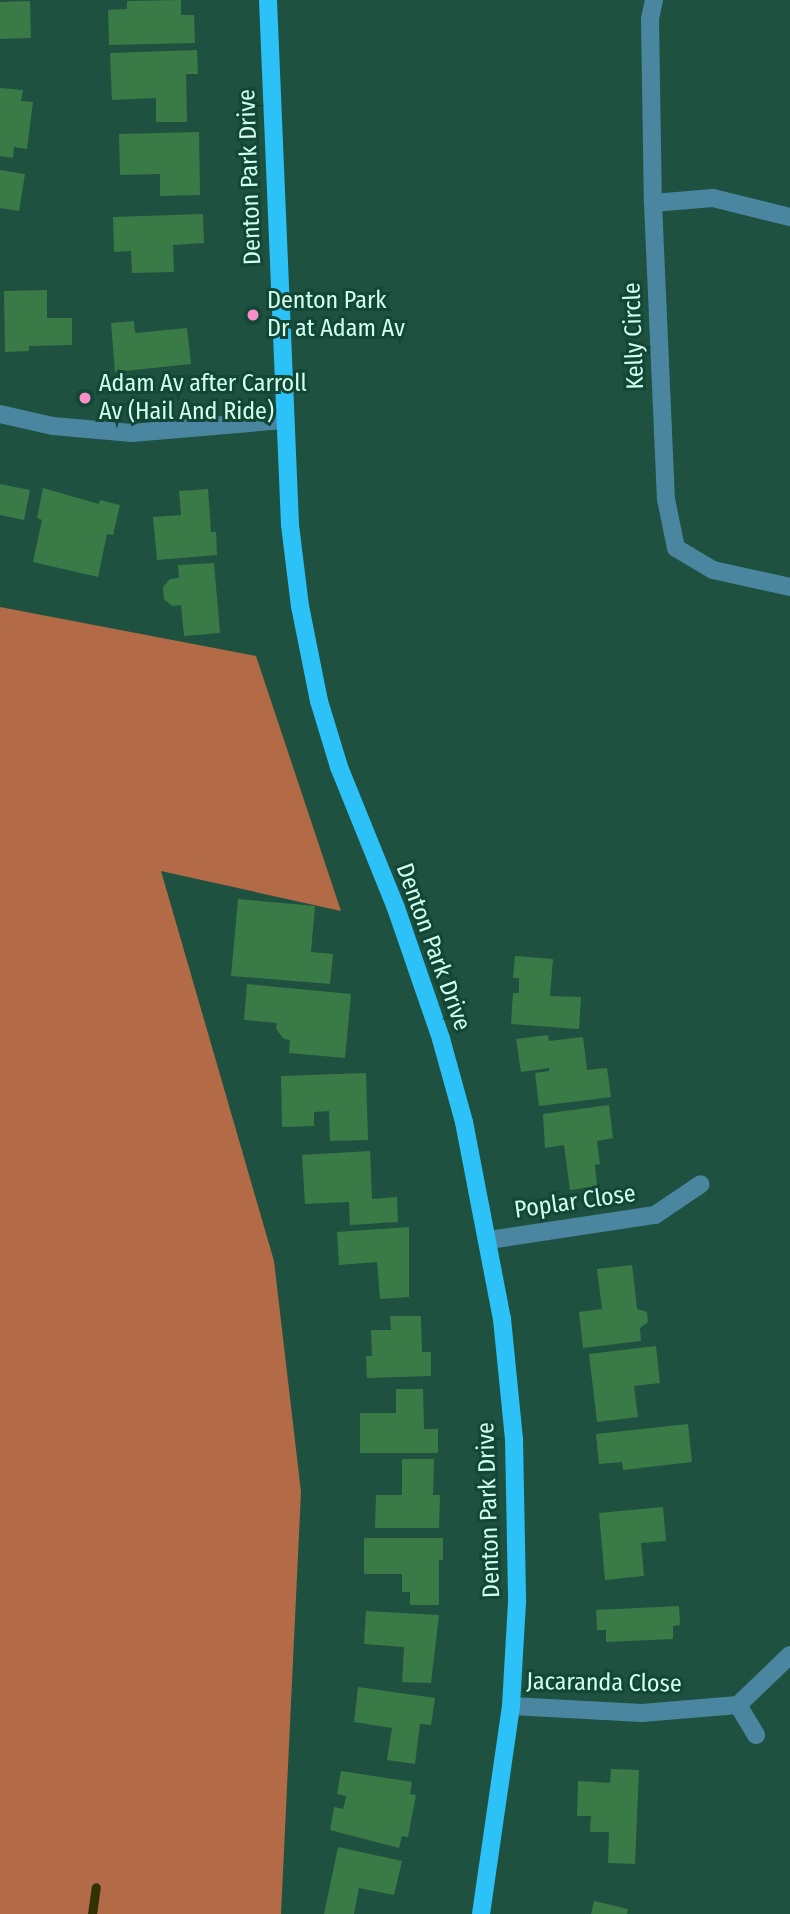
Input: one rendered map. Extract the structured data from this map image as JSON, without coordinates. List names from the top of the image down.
{
  "streets": {
    "main road": ["Denton Park Drive"],
    "street": ["Kelly Circle", "Poplar Close", "Jacaranda Close"]
  },
  "crossings": [
    ["Denton Park Drive", "Poplar Close"],
    ["Denton Park Drive", "Jacaranda Close"]
  ],
  "places": ["Denton Park Dr at Adam Av", "Adam Av after Carroll Av (Hail And Ride)"]
}
